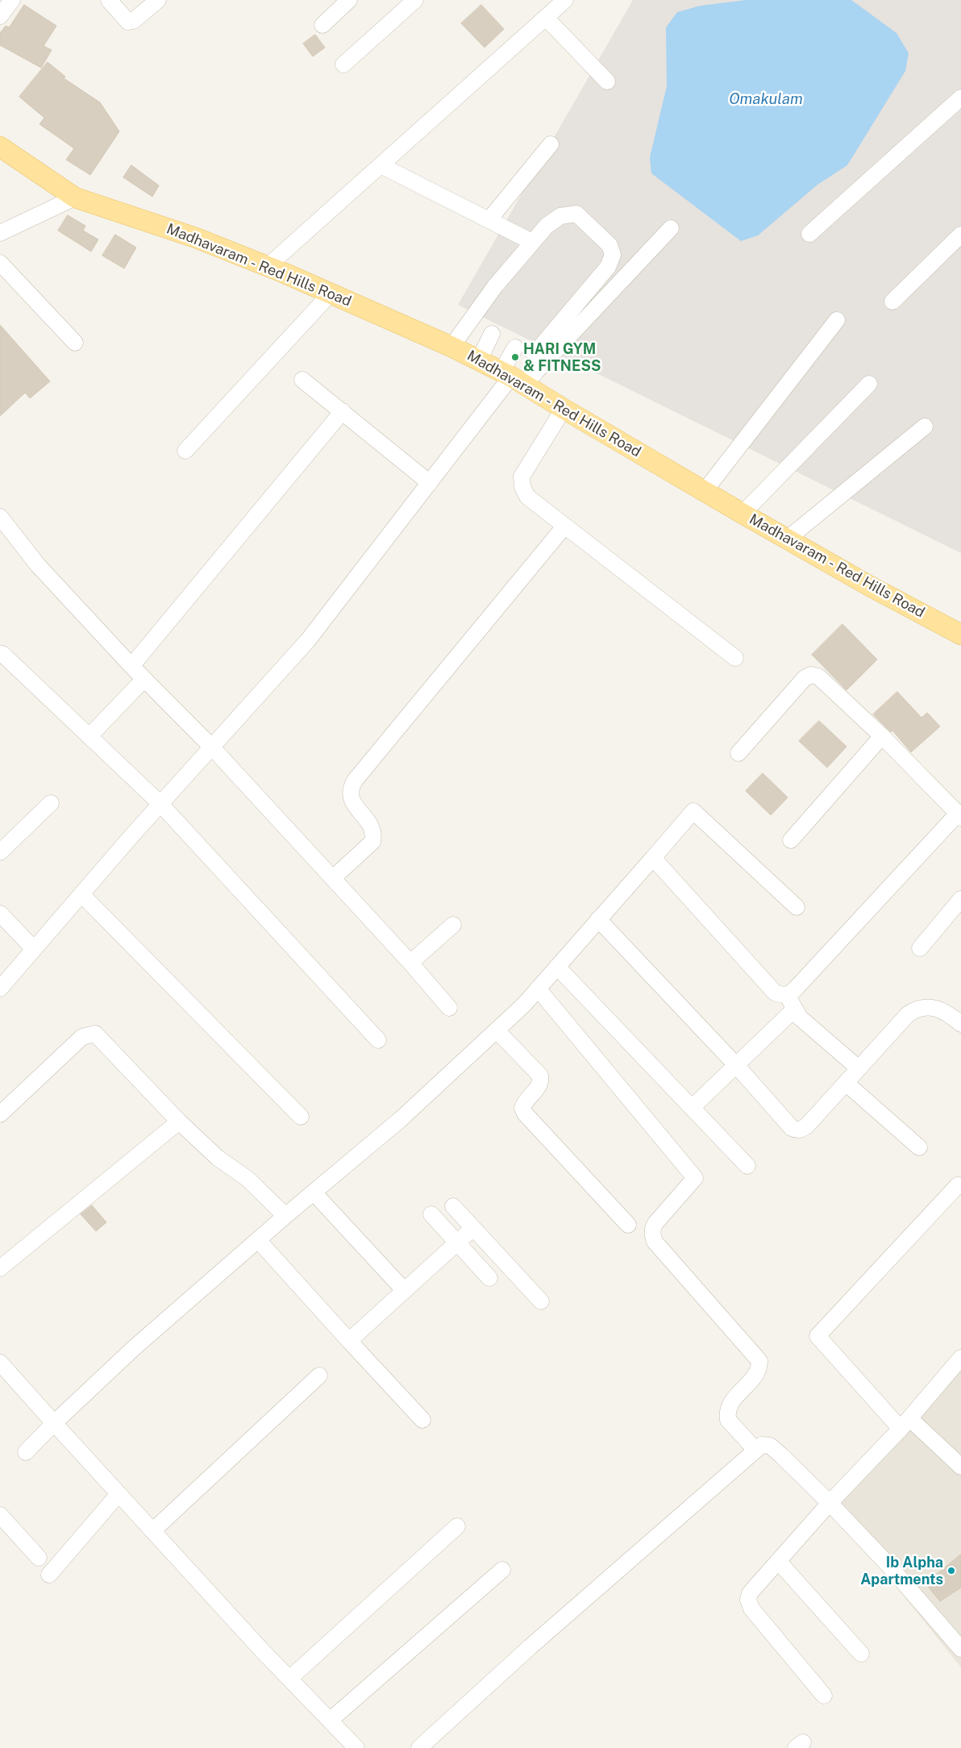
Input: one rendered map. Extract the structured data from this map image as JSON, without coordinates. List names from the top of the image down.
{
  "streets": {
    "main road": ["Madhavaram - Red Hills Road"]
  },
  "water": ["Omakulam"],
  "places": ["HARI GYM & FITNESS", "Ib Alpha Apartments"]
}
